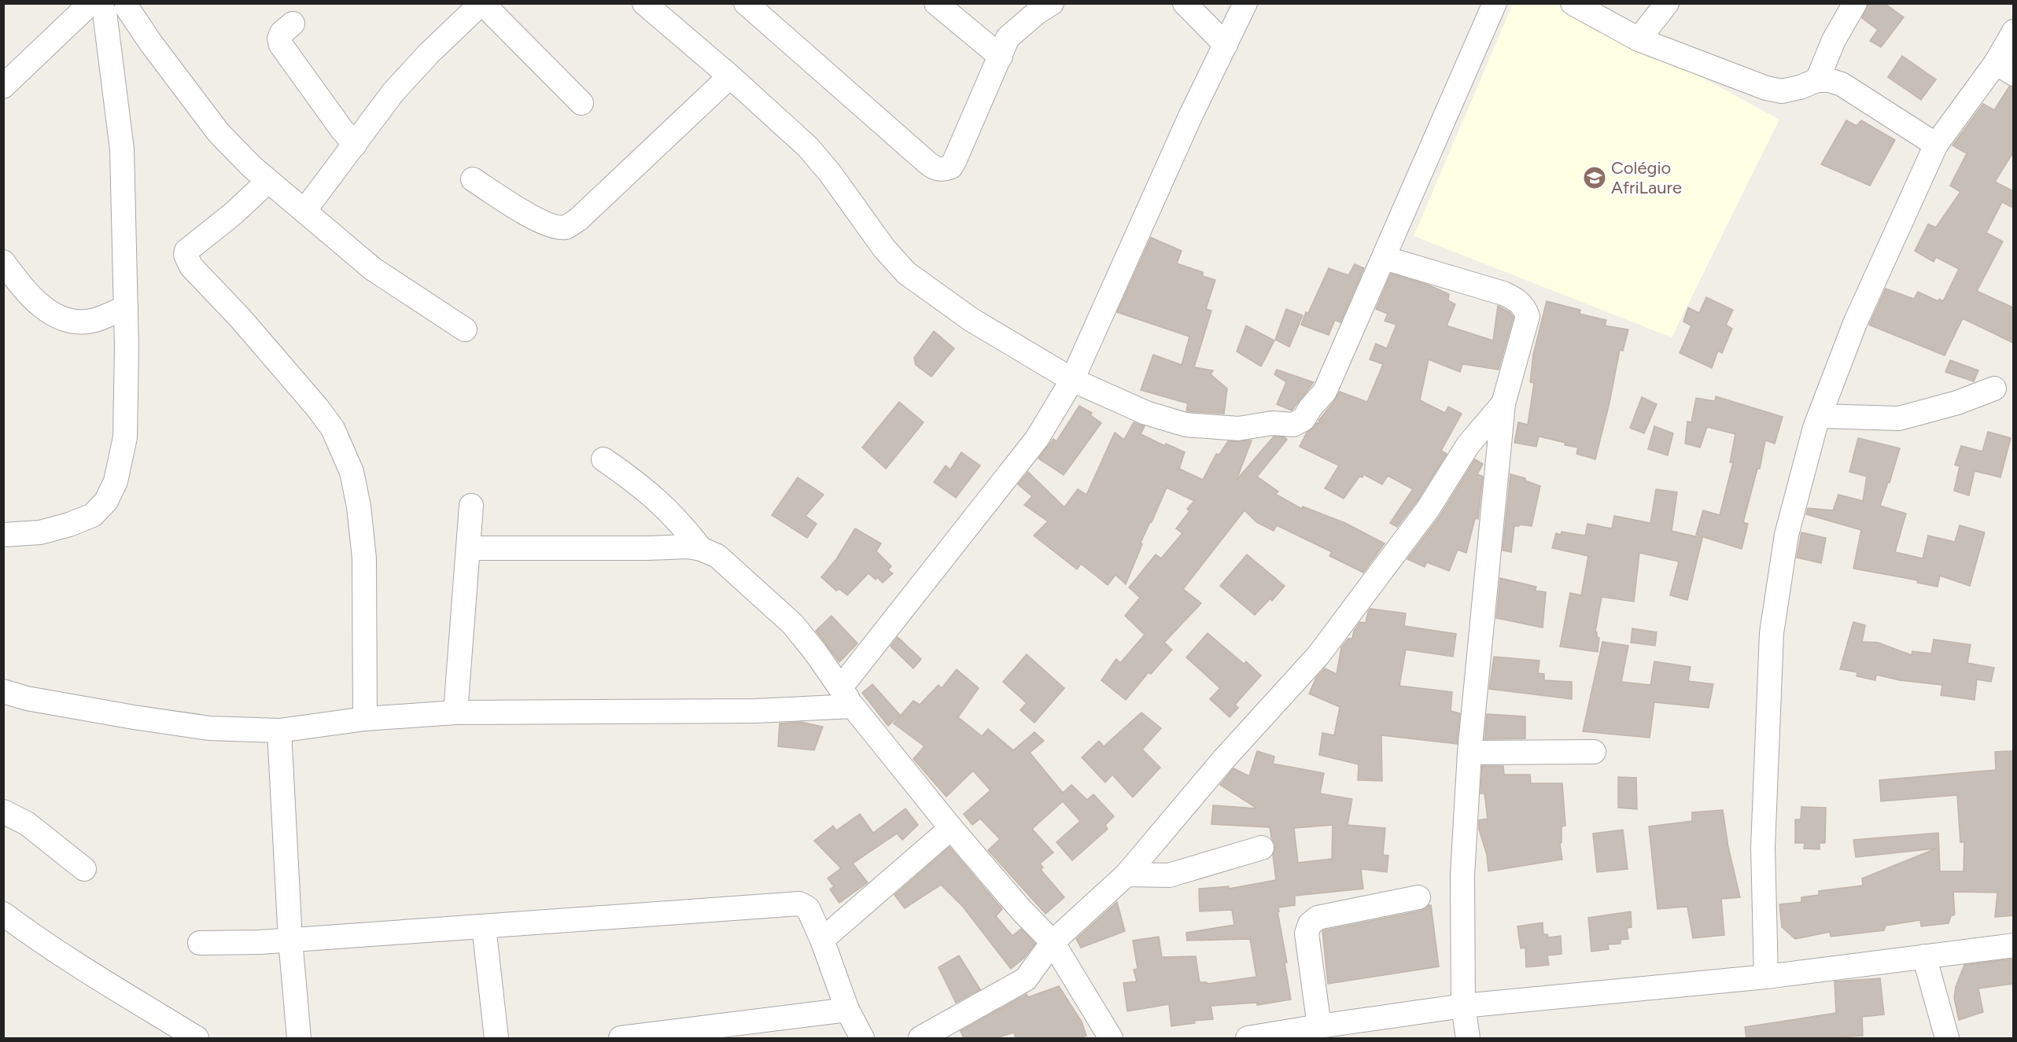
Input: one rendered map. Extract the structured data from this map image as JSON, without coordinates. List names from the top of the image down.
{
  "places": {
    "school or university": ["Colégio AfriLaure"]
  }
}
